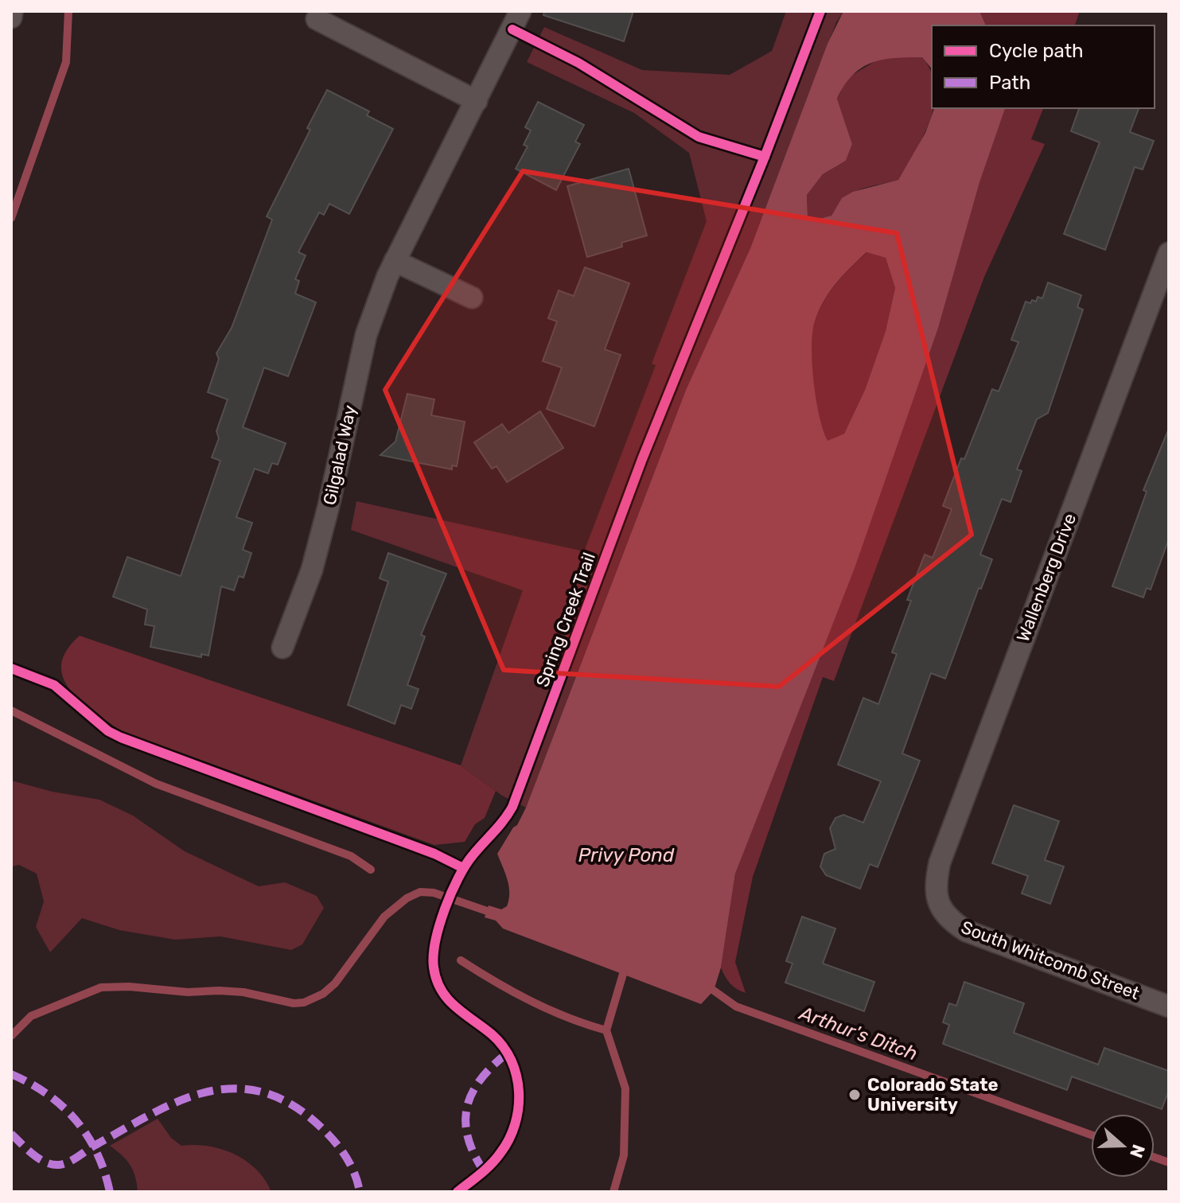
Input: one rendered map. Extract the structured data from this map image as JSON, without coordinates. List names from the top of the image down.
{
  "streets": {
    "street": ["Gilgalad Way", "Wallenberg Drive", "South Whitcomb Street"],
    "cycle path": ["Spring Creek Trail"]
  },
  "crossings": [
    ["Wallenberg Drive", "South Whitcomb Street"]
  ],
  "water": ["Privy Pond", "Arthur's Ditch"],
  "places": ["Colorado State University"],
  "legend": ["Cycle path", "Path"],
  "north": "right"
}
